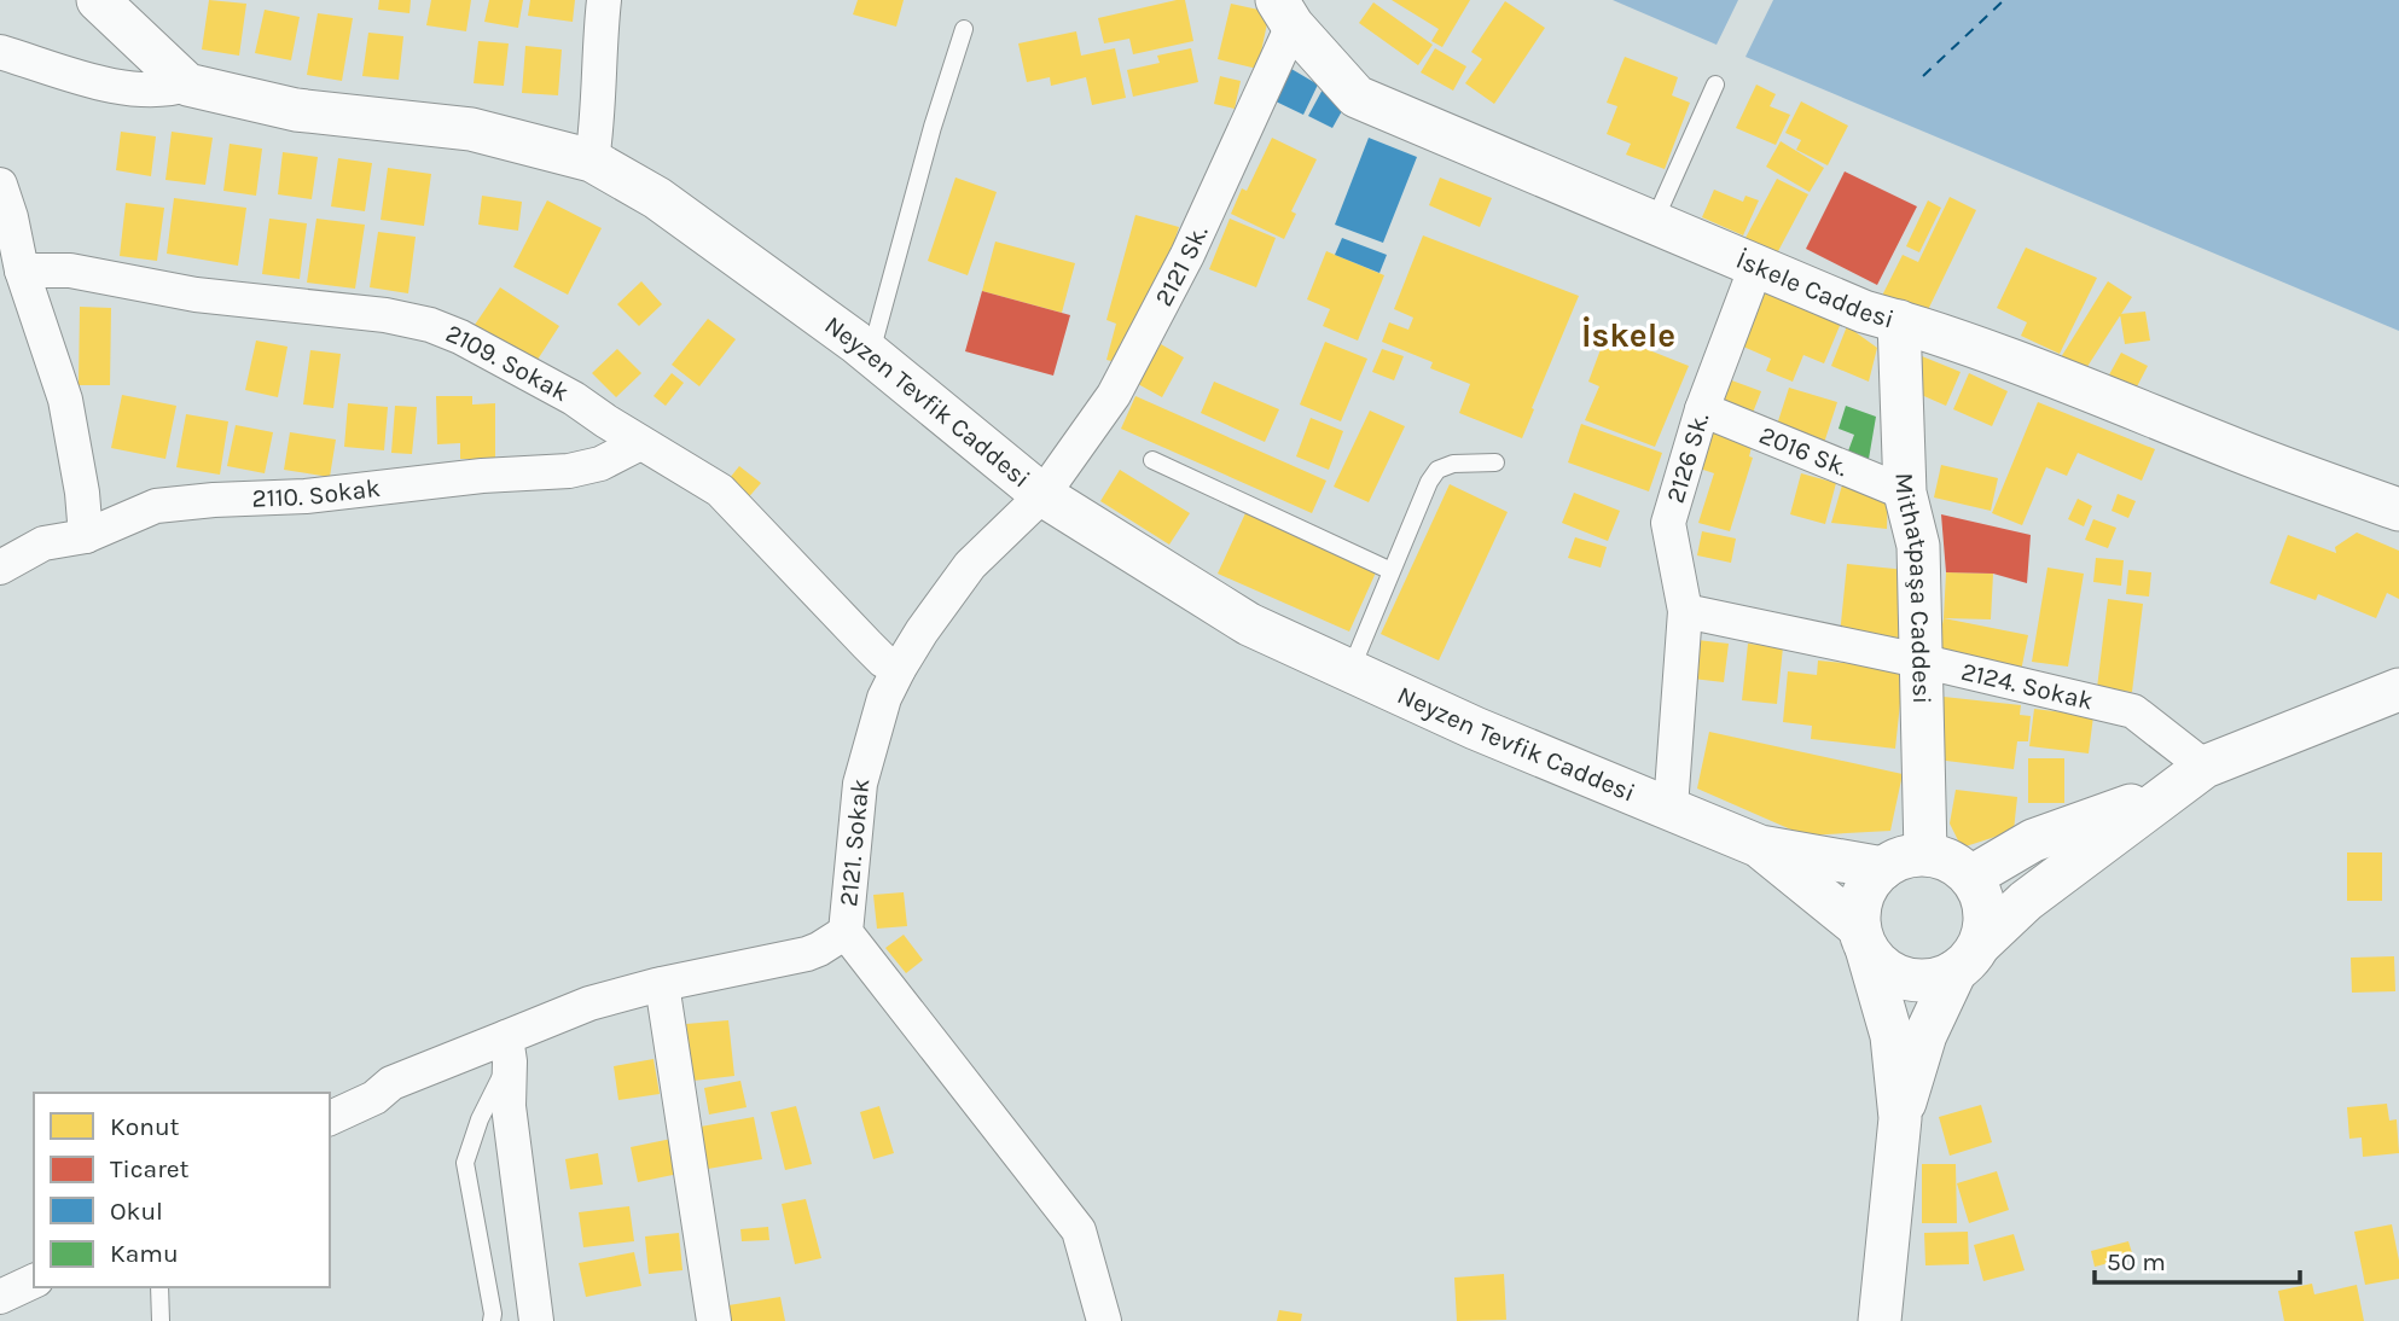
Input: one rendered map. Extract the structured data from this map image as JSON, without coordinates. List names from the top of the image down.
{
  "streets": {
    "street": [
      "2121 Sk.",
      "İskele Caddesi",
      "2109. Sokak",
      "Neyzen Tevfik Caddesi",
      "2016 Sk.",
      "2126 Sk.",
      "2110. Sokak",
      "Mithatpaşa Caddesi",
      "2124. Sokak",
      "2121. Sokak"
    ]
  },
  "crossings": [
    ["2121 Sk.", "İskele Caddesi"],
    ["2121 Sk.", "Neyzen Tevfik Caddesi"],
    ["2121 Sk.", "2121. Sokak"],
    ["İskele Caddesi", "2126 Sk."],
    ["İskele Caddesi", "Mithatpaşa Caddesi"],
    ["2109. Sokak", "2110. Sokak"],
    ["2109. Sokak", "2121. Sokak"],
    ["Neyzen Tevfik Caddesi", "2126 Sk."],
    ["Neyzen Tevfik Caddesi", "2121. Sokak"],
    ["2016 Sk.", "2126 Sk."],
    ["2016 Sk.", "Mithatpaşa Caddesi"],
    ["2126 Sk.", "2124. Sokak"],
    ["Mithatpaşa Caddesi", "2124. Sokak"]
  ],
  "districts": ["İskele"],
  "legend": [
    "Konut",
    "Ticaret",
    "Okul",
    "Kamu"
  ],
  "scale_bar": "50 m"
}
